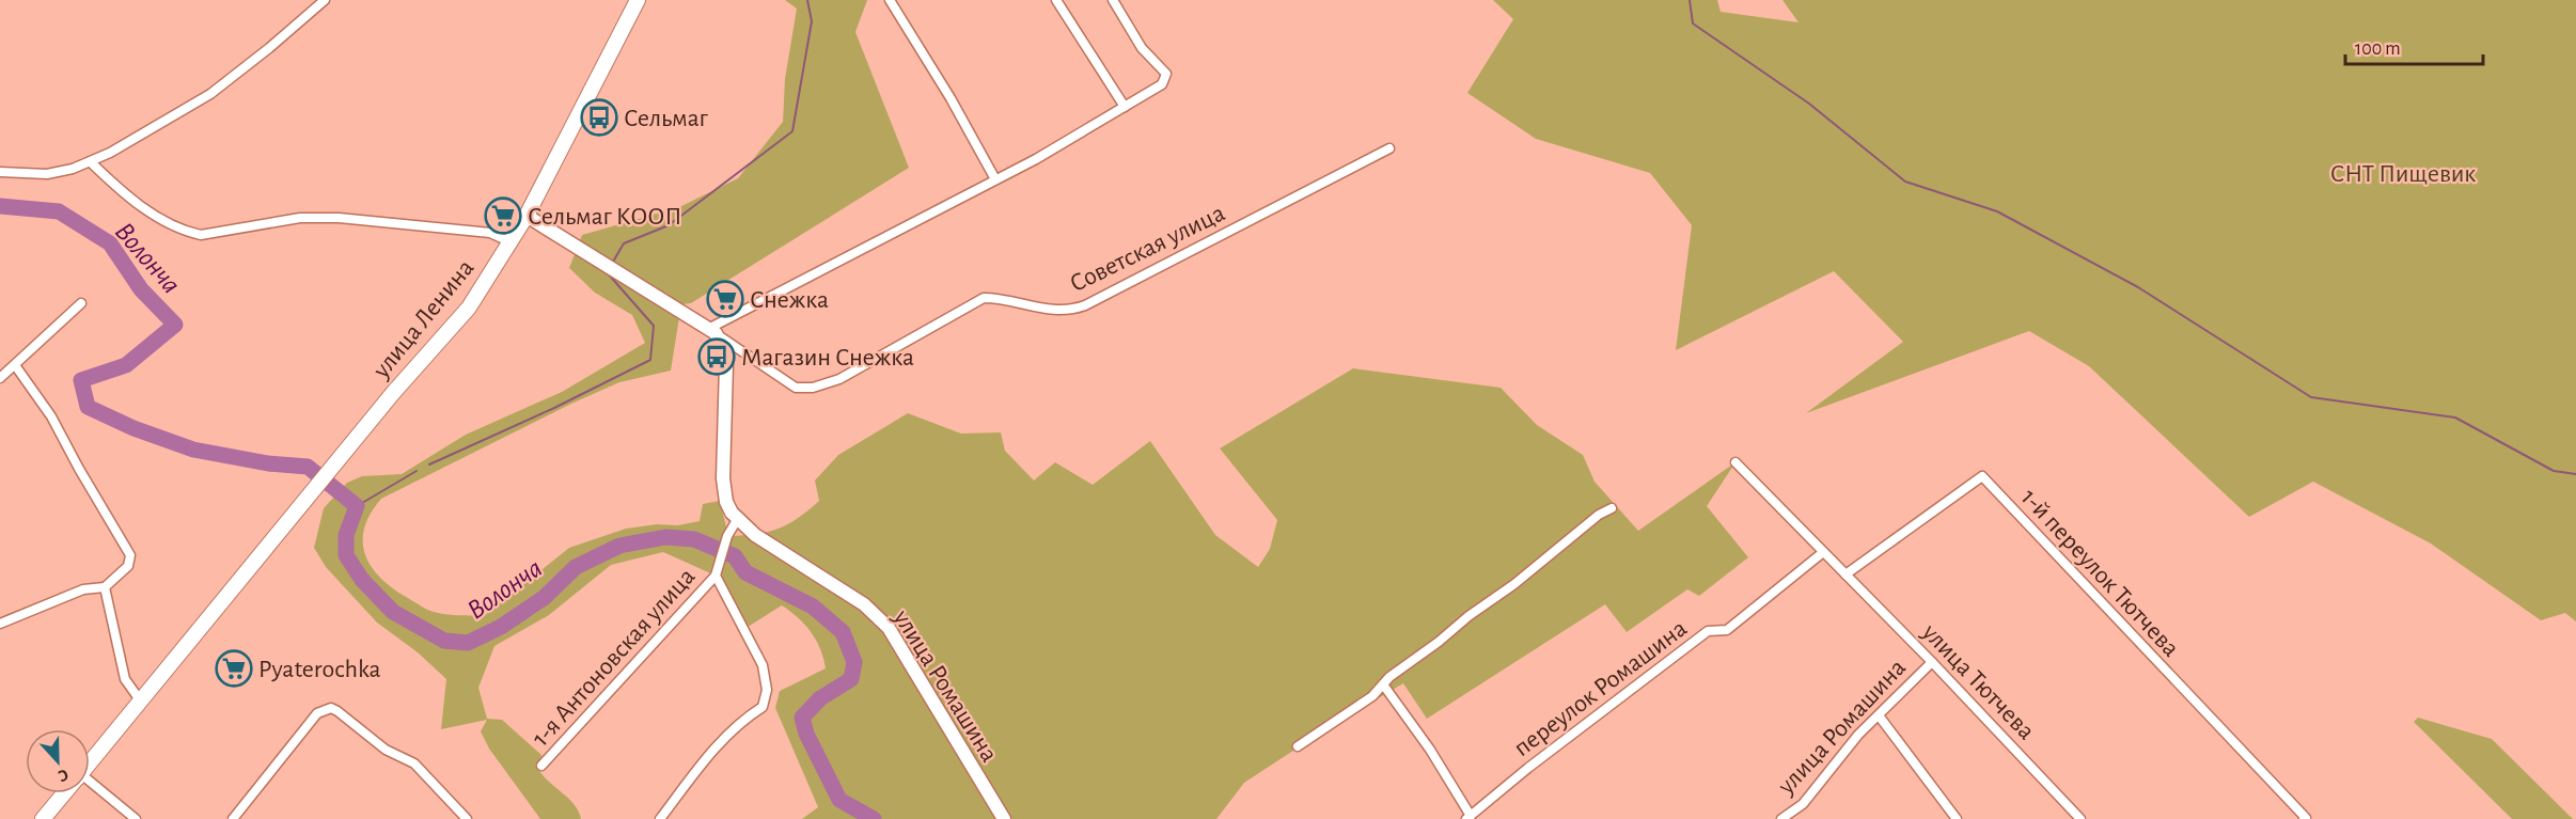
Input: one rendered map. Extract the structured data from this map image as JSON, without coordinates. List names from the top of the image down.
{
  "streets": {
    "main road": ["улица Ленина"],
    "street": [
      "Советская улица",
      "1-й переулок Тютчева",
      "1-я Антоновская улица",
      "улица Тютчева",
      "улица Ромашина",
      "переулок Ромашина"
    ]
  },
  "crossings": [
    ["Советская улица", "улица Ромашина"],
    ["1-й переулок Тютчева", "улица Тютчева"],
    ["улица Тютчева", "улица Ромашина"],
    ["улица Тютчева", "переулок Ромашина"]
  ],
  "water": ["Волонча"],
  "parks": ["СНТ Пищевик"],
  "places": {
    "bus stop": ["Сельмаг", "Магазин Снежка"],
    "supermarket": ["Сельмаг КООП", "Снежка", "Pyaterochka"]
  },
  "scale_bar": "100 m",
  "north": "bottom"
}
